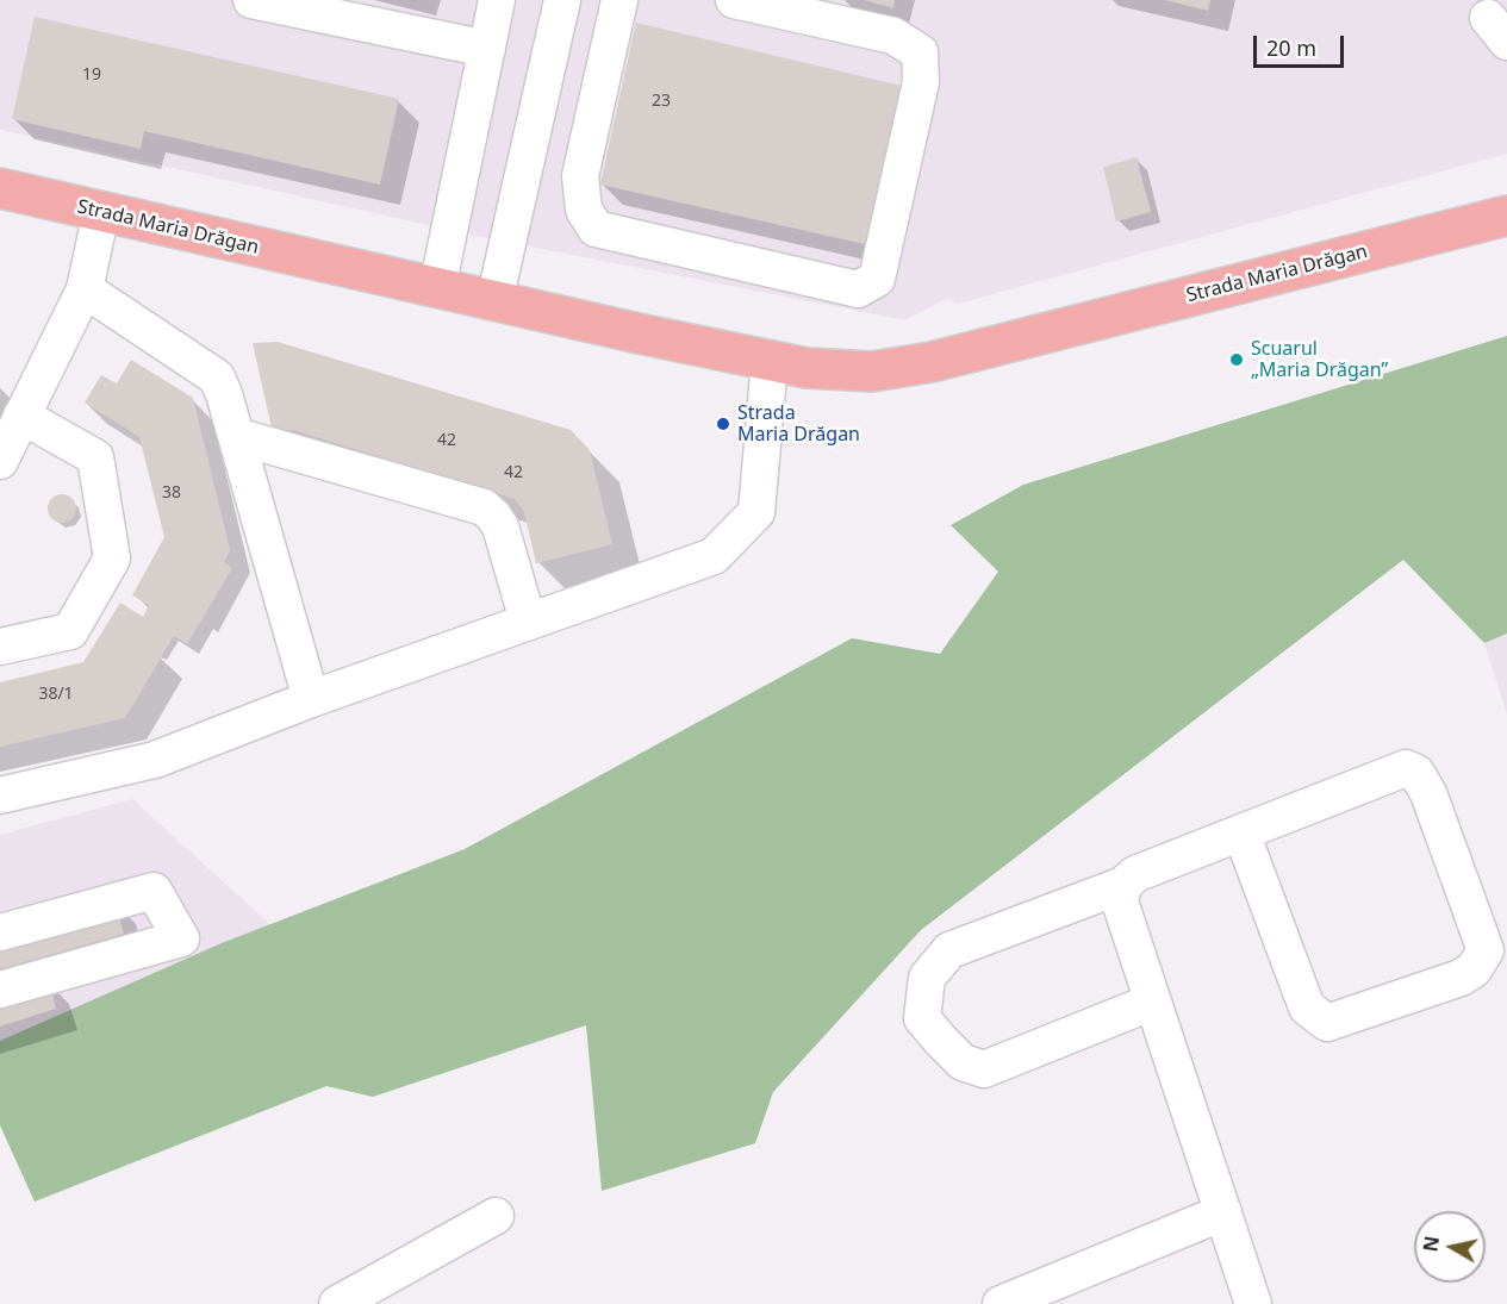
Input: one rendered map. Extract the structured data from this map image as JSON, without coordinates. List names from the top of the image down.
{
  "streets": {
    "main road": ["Strada Maria Drăgan"]
  },
  "places": ["Scuarul „Maria Drăgan”", "Strada Maria Drăgan"],
  "house_numbers": [
    "19",
    "23",
    "42",
    "42",
    "38",
    "38/1"
  ],
  "scale_bar": "20 m",
  "north": "left"
}
